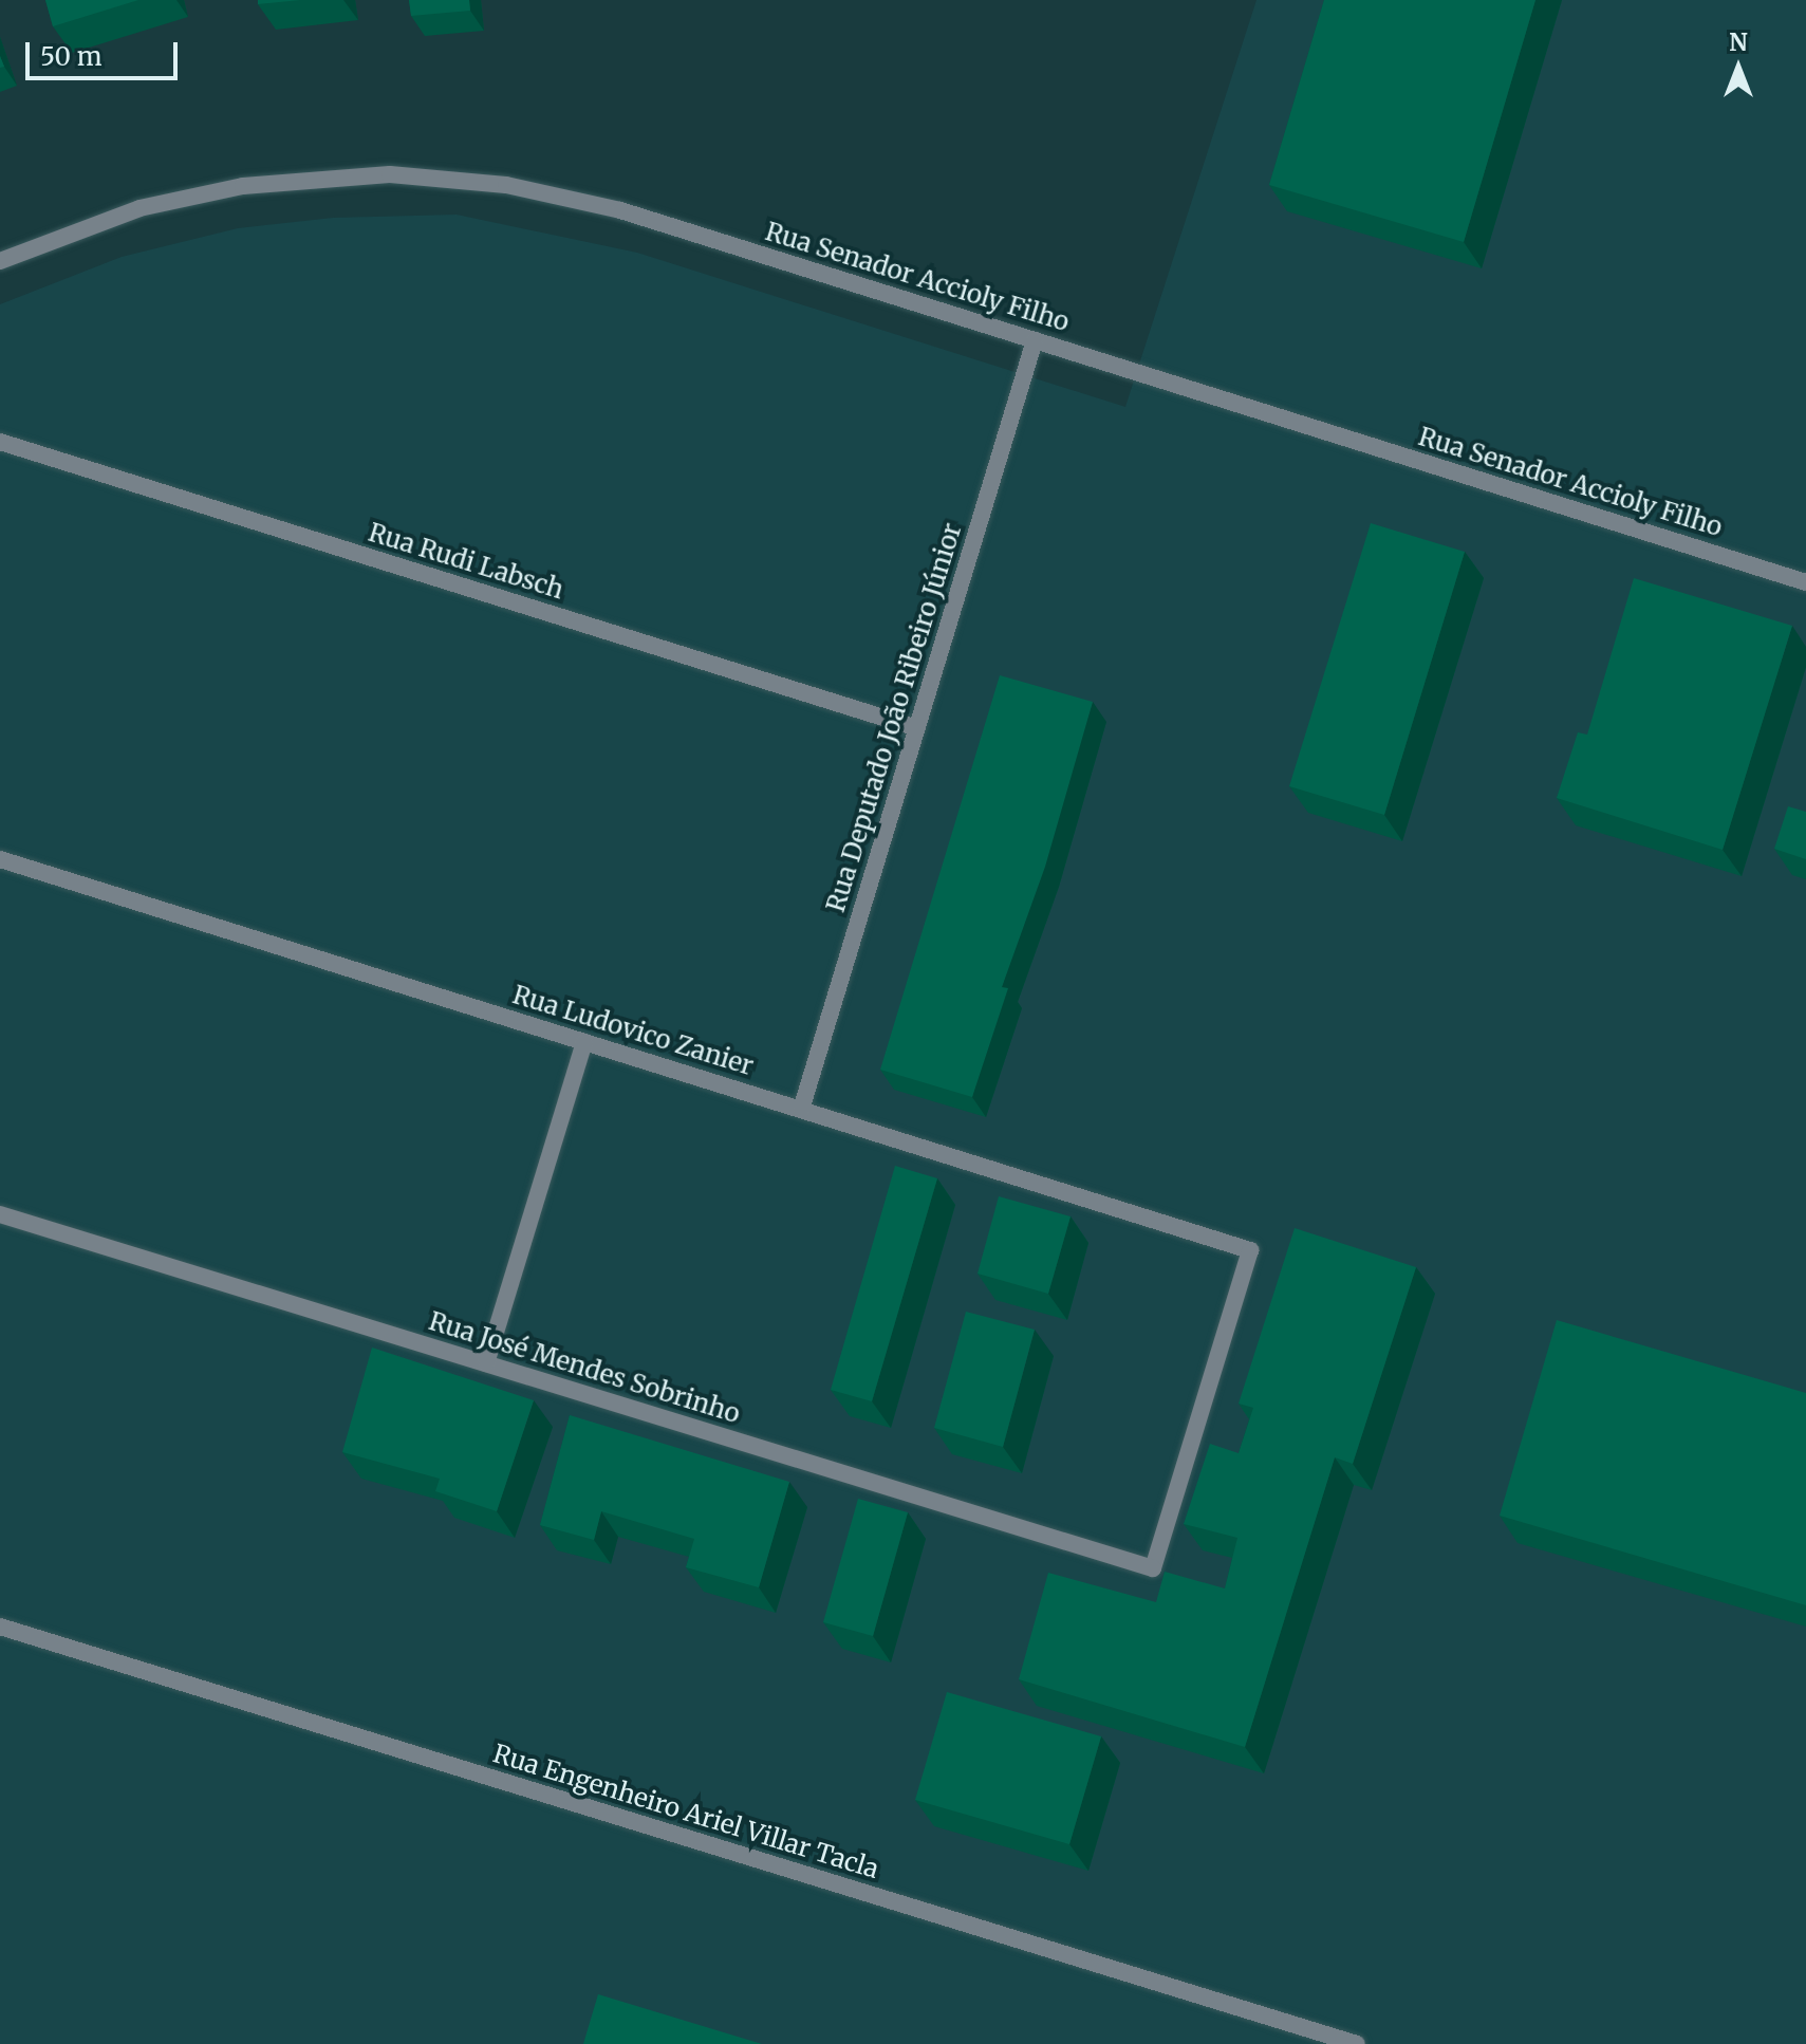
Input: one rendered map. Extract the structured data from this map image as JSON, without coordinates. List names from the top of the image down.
{
  "streets": {
    "street": [
      "Rua Senador Accioly Filho",
      "Rua Rudi Labsch",
      "Rua Deputado João Ribeiro Júnior",
      "Rua Ludovico Zanier",
      "Rua José Mendes Sobrinho",
      "Rua Engenheiro Ariel Villar Tacla"
    ]
  },
  "crossings": [
    ["Rua Senador Accioly Filho", "Rua Deputado João Ribeiro Júnior"],
    ["Rua Rudi Labsch", "Rua Deputado João Ribeiro Júnior"],
    ["Rua Deputado João Ribeiro Júnior", "Rua Ludovico Zanier"],
    ["Rua Ludovico Zanier", "Rua José Mendes Sobrinho"]
  ],
  "scale_bar": "50 m",
  "north": "top"
}
